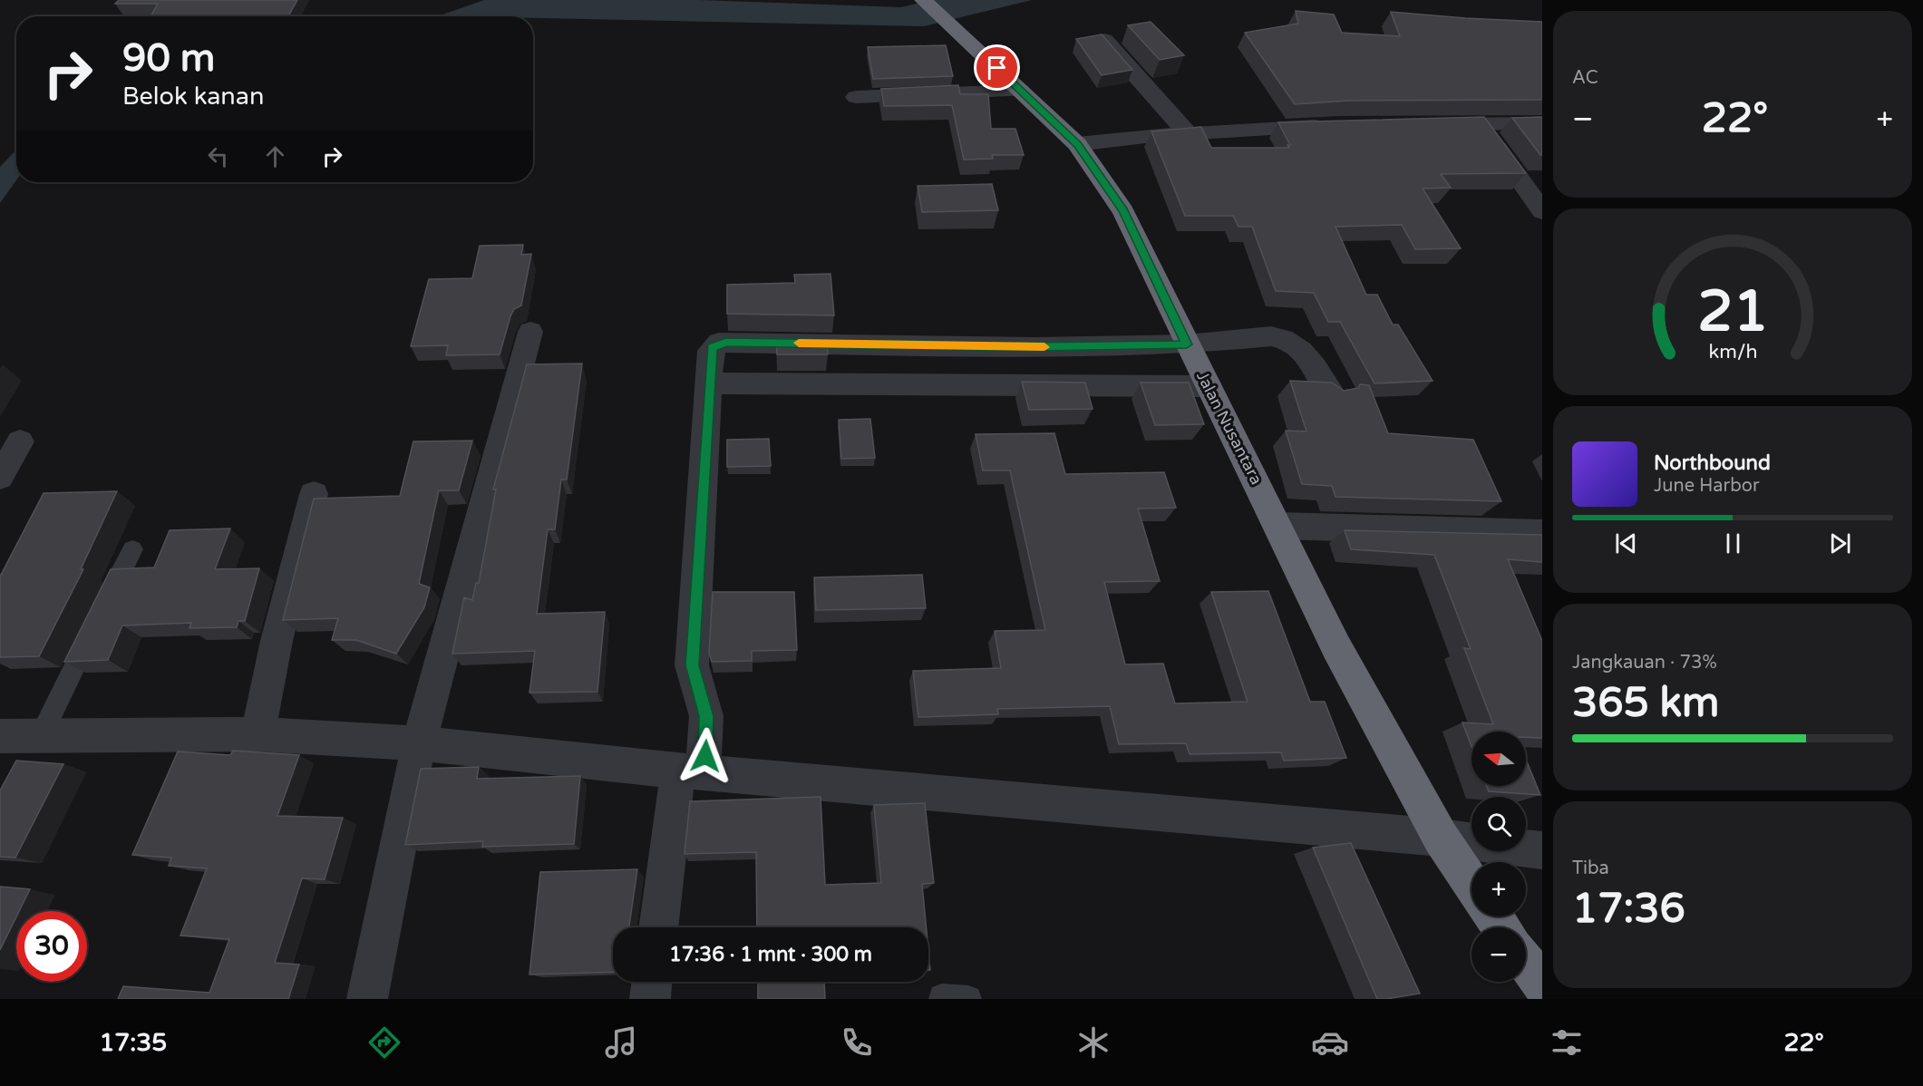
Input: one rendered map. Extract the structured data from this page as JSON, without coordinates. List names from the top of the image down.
{
  "streets": {
    "highway": ["Jalan Nusantara"]
  },
  "north": "left",
  "page": {
    "tile": [
      "AC",
      ["Jangkauan · 73%", "365 km"],
      ["Tiba", "17:36"]
    ],
    "turn": ["90 m", "Belok kanan"],
    "heat": ["−", "22°", "+"],
    "song": ["Northbound", "June Harbor"],
    "map_buttons": ["+", "−"],
    "limit": "30",
    "trip": "17:36 · 1 mnt · 300 m",
    "tabs": ["17:35", "22°"],
    "gauge": ["21", "km/h"]
  }
}
